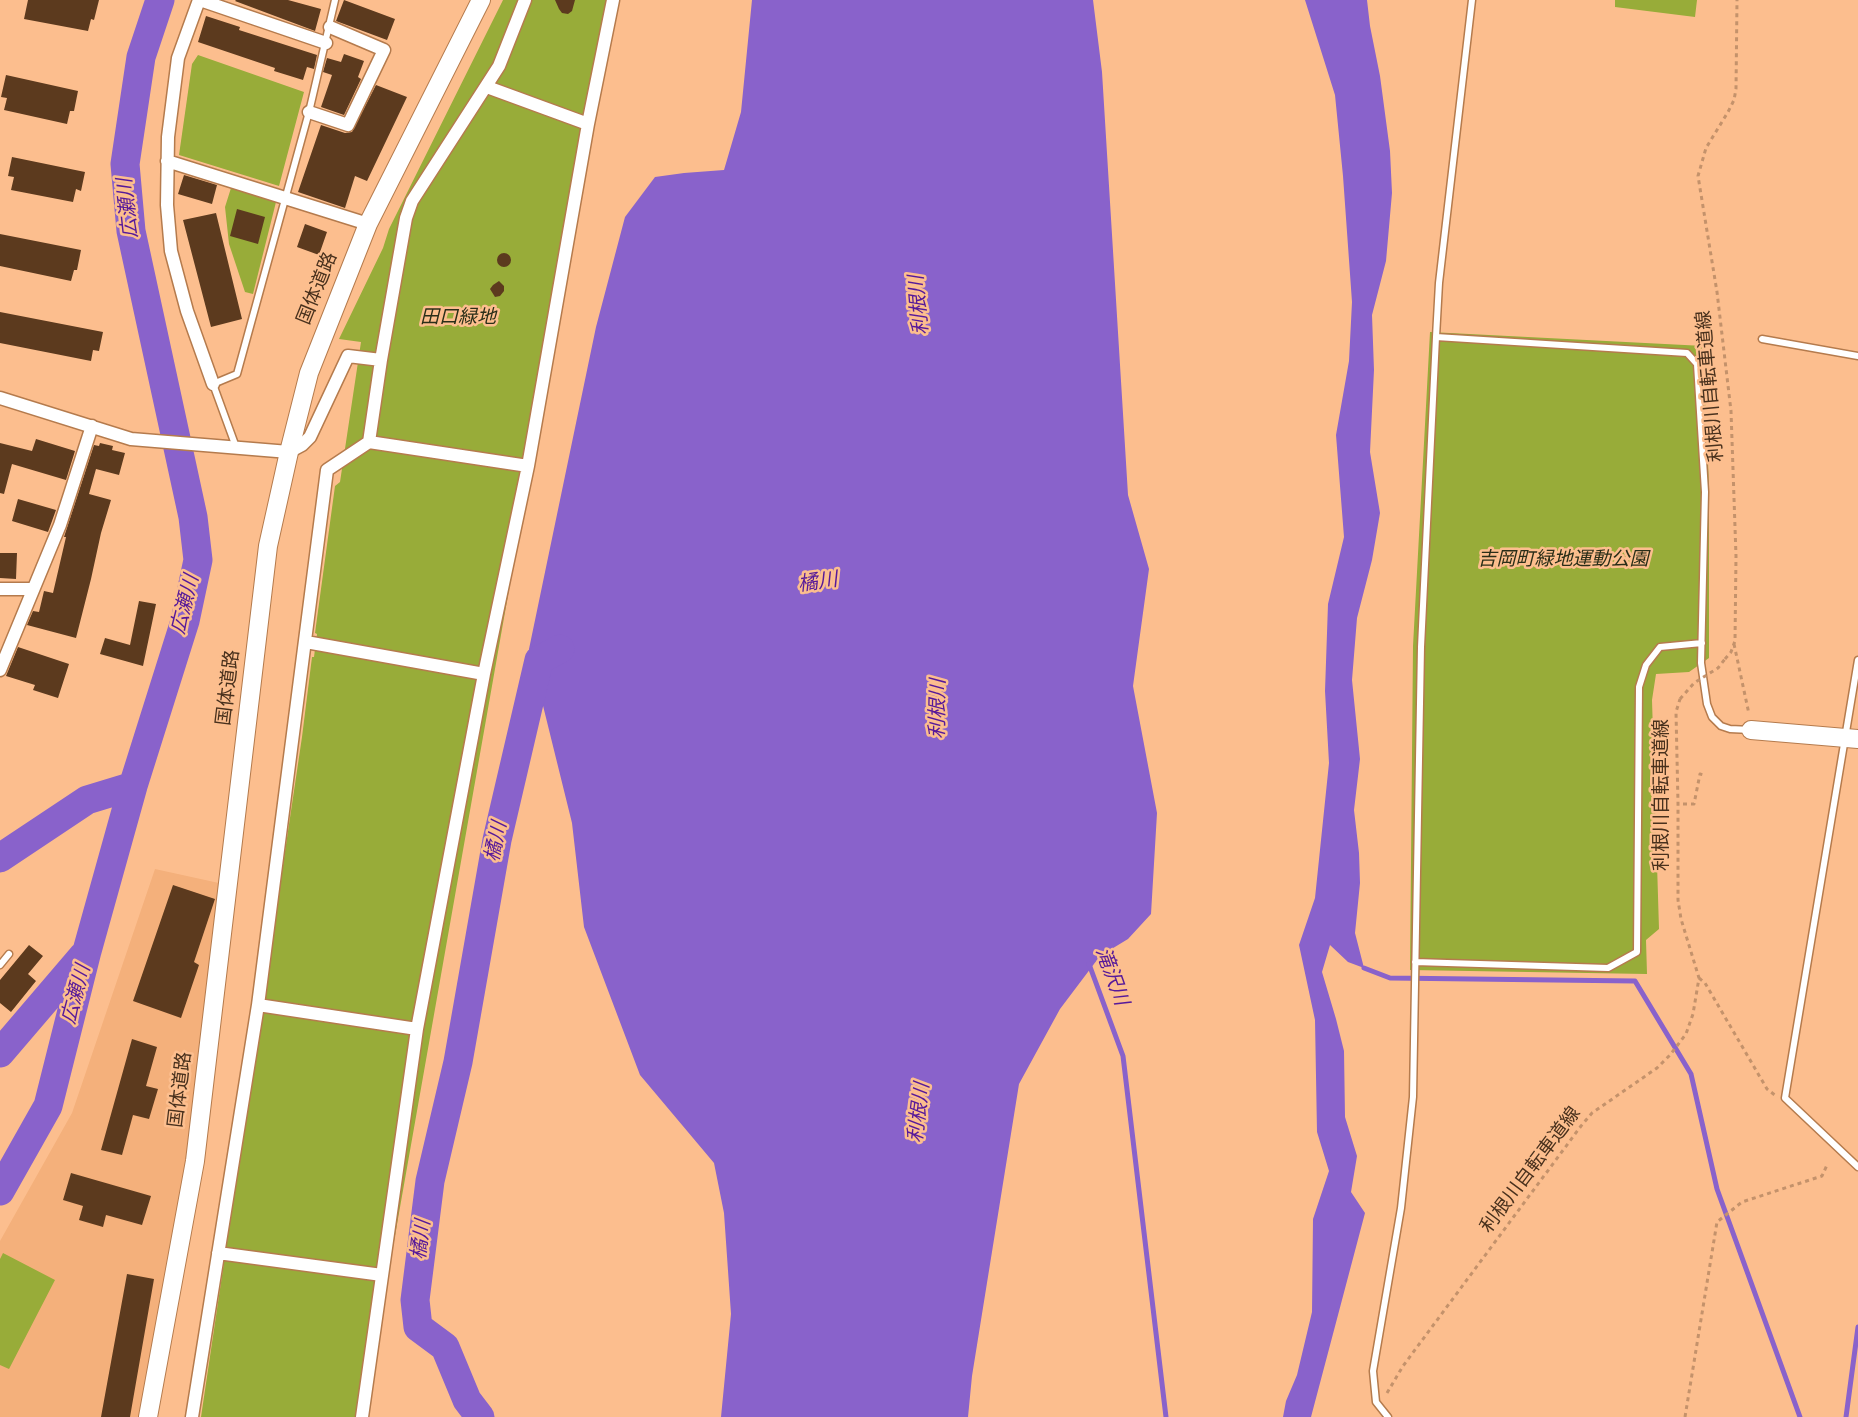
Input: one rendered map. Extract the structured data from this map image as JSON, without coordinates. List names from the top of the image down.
{
  "streets": {
    "street": ["国体道路"],
    "path": ["利根川自転車道線"]
  },
  "water": [
    "広瀬川",
    "利根川",
    "橘川",
    "滝沢川"
  ],
  "parks": ["田口緑地", "吉岡町緑地運動公園"]
}
